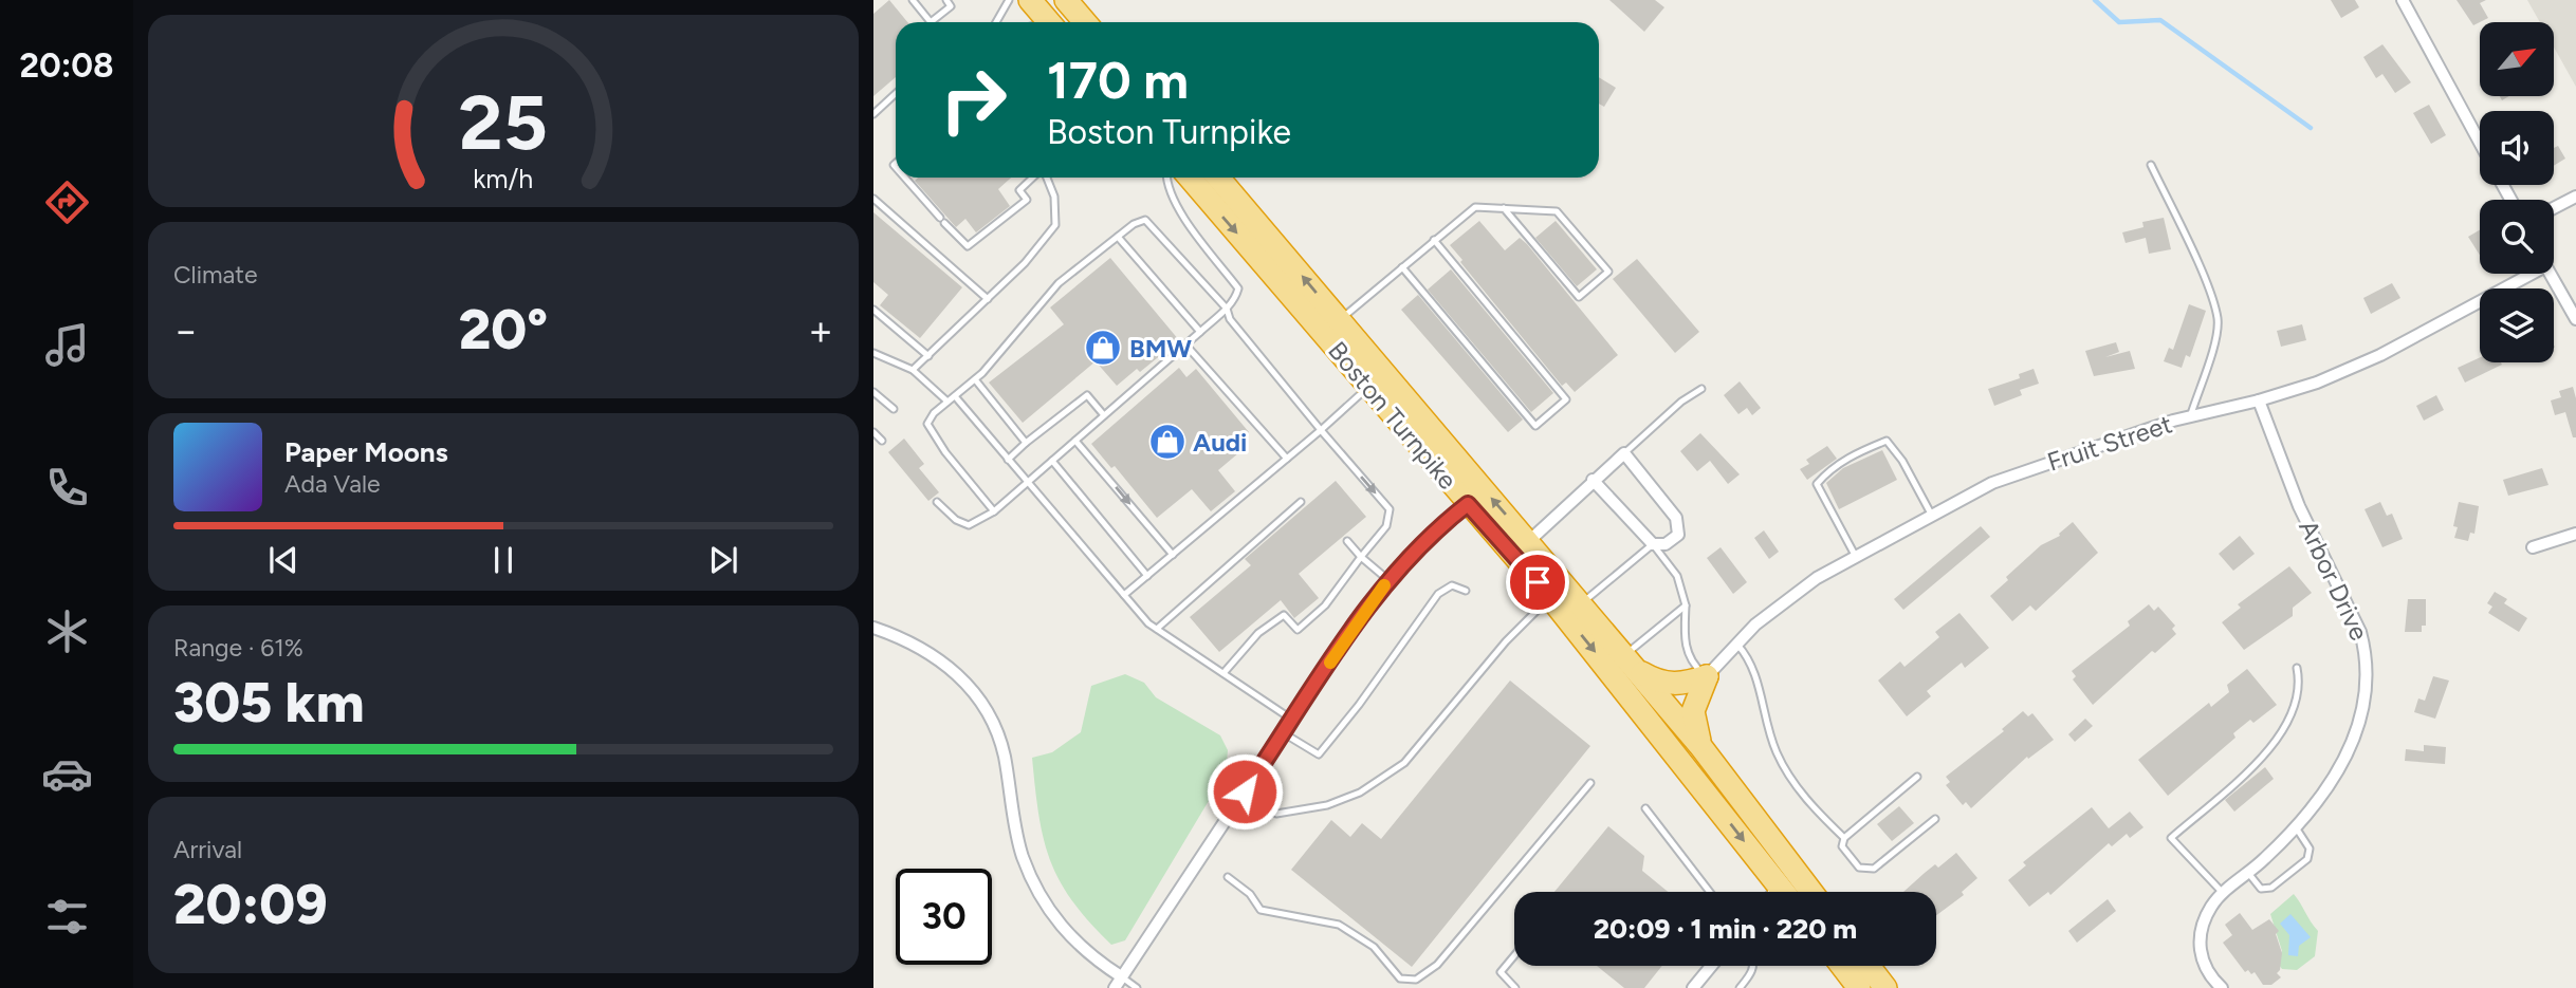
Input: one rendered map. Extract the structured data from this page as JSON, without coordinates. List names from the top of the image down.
{
  "streets": {
    "highway": ["Boston Turnpike"],
    "street": ["Fruit Street", "Arbor Drive"]
  },
  "crossings": [
    ["Fruit Street", "Arbor Drive"]
  ],
  "places": {
    "shop": ["BMW", "Audi"]
  },
  "north": "top right",
  "page": {
    "tabs": "20:08",
    "turn": ["170 m", "Boston Turnpike"],
    "tile": [
      "Climate",
      ["Range · 61%", "305 km"],
      ["Arrival", "20:09"]
    ],
    "heat": ["−", "20°", "+"],
    "song": ["Paper Moons", "Ada Vale"],
    "limit": "30",
    "trip": "20:09 · 1 min · 220 m",
    "gauge": ["25", "km/h"]
  }
}
